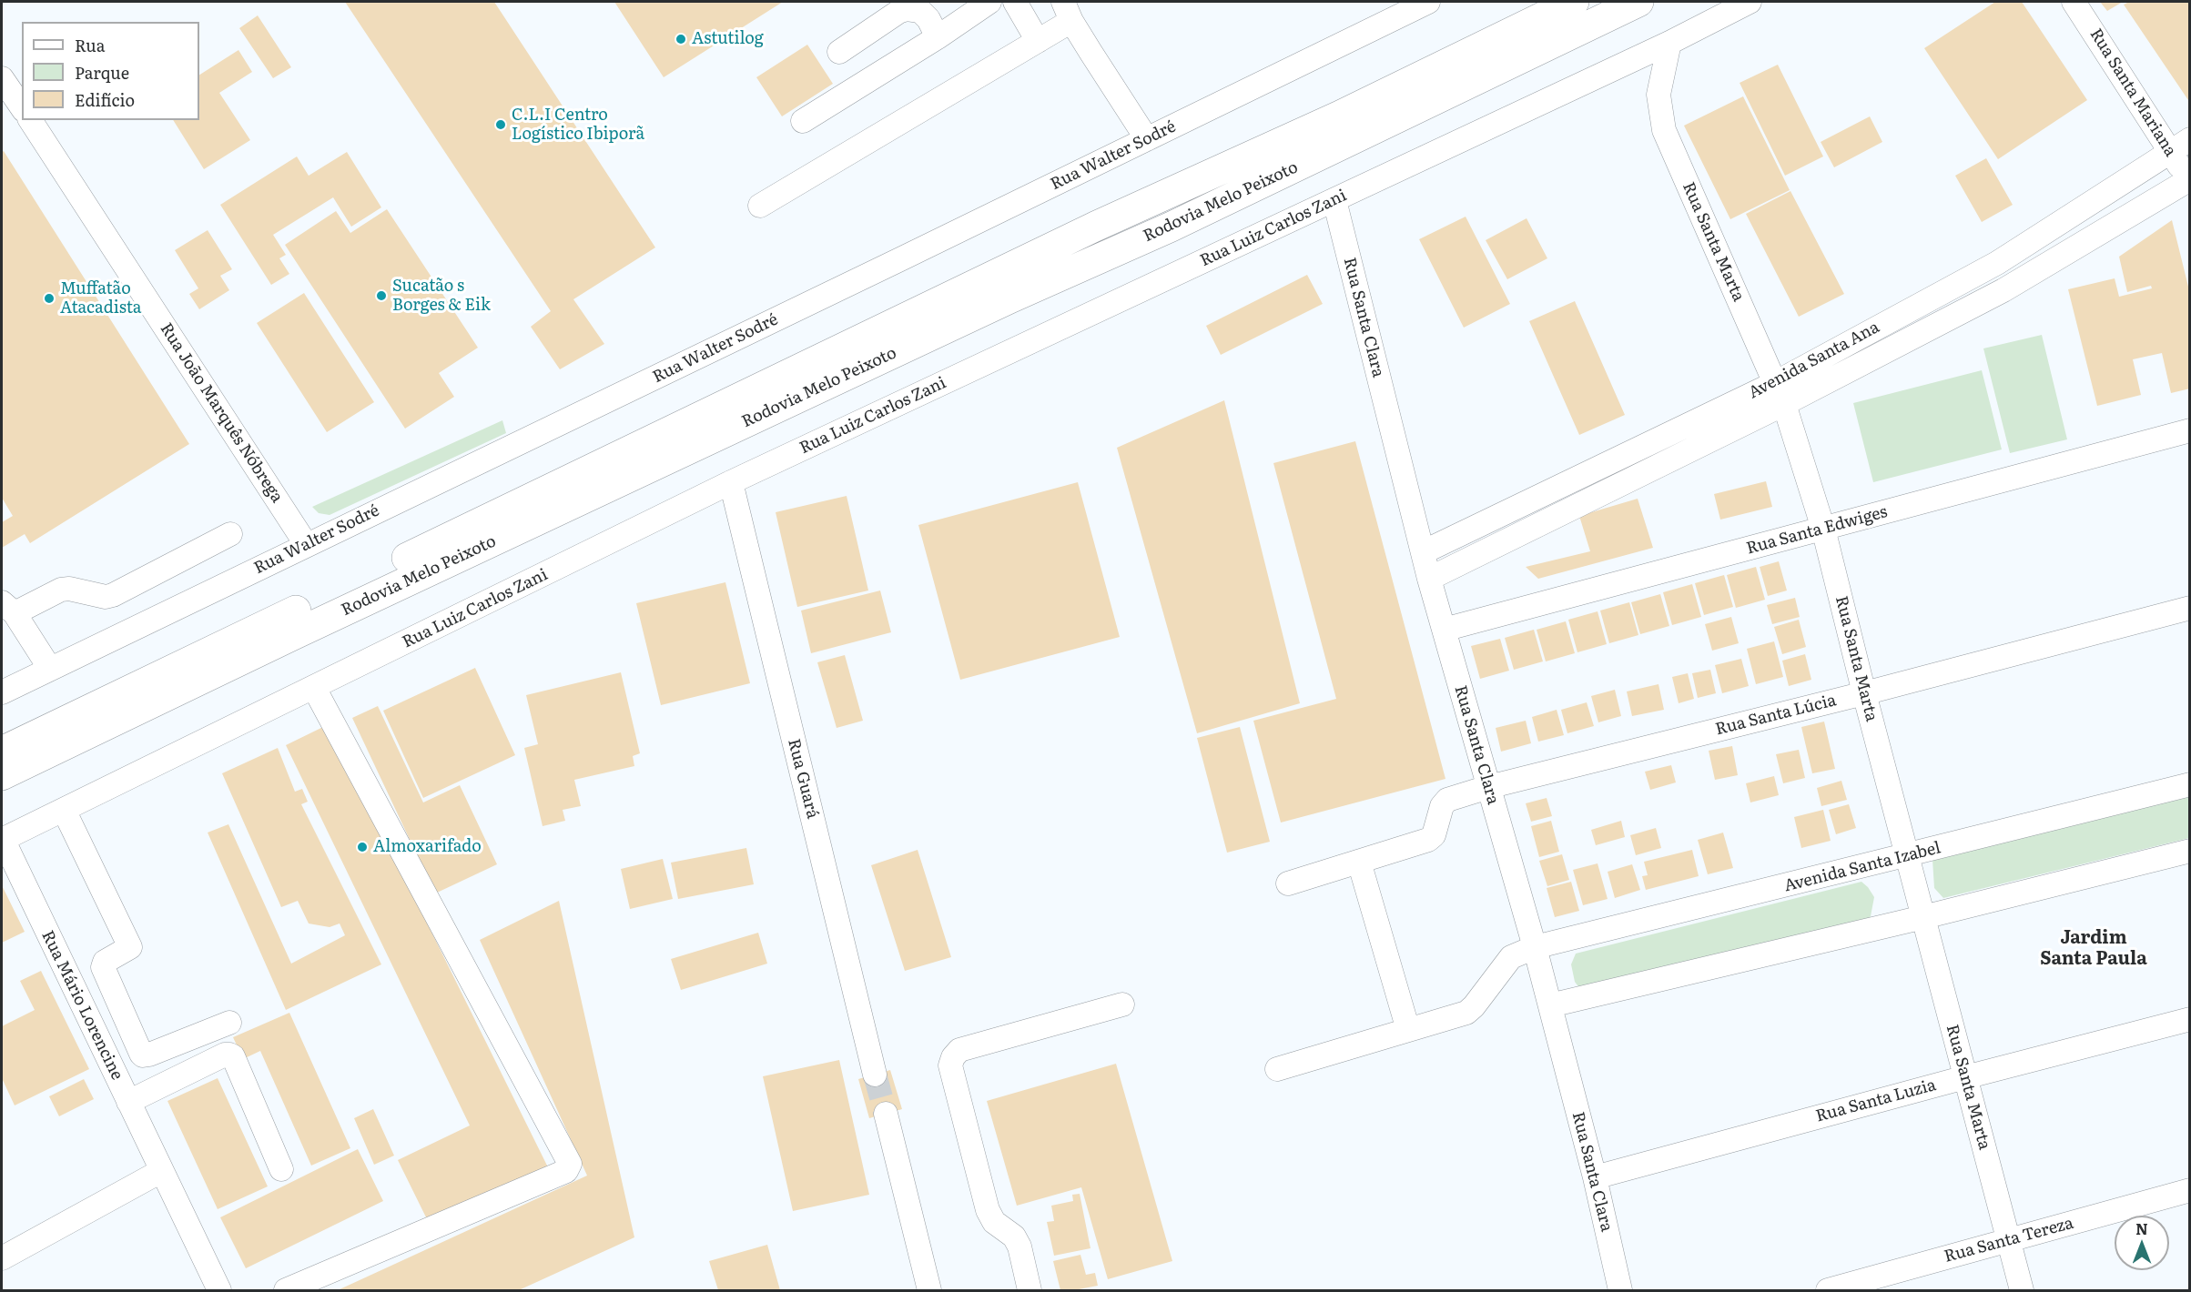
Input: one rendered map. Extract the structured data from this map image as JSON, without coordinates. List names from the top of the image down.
{
  "streets": {
    "main road": ["Rodovia Melo Peixoto"],
    "street": [
      "Rua Santa Mariana",
      "Rua Walter Sodré",
      "Rua Luiz Carlos Zani",
      "Rua Santa Marta",
      "Rua Santa Clara",
      "Avenida Santa Ana",
      "Rua João Marquês Nóbrega",
      "Rua Santa Edwiges",
      "Rua Santa Lúcia",
      "Rua Guará",
      "Avenida Santa Izabel",
      "Rua Mário Lorencine",
      "Rua Santa Luzia",
      "Rua Santa Tereza"
    ]
  },
  "crossings": [
    ["Rua Santa Mariana", "Avenida Santa Ana"],
    ["Rua Walter Sodré", "Rua João Marquês Nóbrega"],
    ["Rua Luiz Carlos Zani", "Rua Santa Marta"],
    ["Rua Luiz Carlos Zani", "Rua Santa Clara"],
    ["Rua Luiz Carlos Zani", "Rua Guará"],
    ["Rua Luiz Carlos Zani", "Rua Mário Lorencine"],
    ["Rua Santa Marta", "Avenida Santa Ana"],
    ["Rua Santa Marta", "Rua Santa Edwiges"],
    ["Rua Santa Marta", "Rua Santa Lúcia"],
    ["Rua Santa Marta", "Avenida Santa Izabel"],
    ["Rua Santa Marta", "Rua Santa Luzia"],
    ["Rua Santa Marta", "Rua Santa Tereza"],
    ["Rua Santa Clara", "Avenida Santa Ana"],
    ["Rua Santa Clara", "Rua Santa Edwiges"],
    ["Rua Santa Clara", "Rua Santa Lúcia"],
    ["Rua Santa Clara", "Avenida Santa Izabel"],
    ["Rua Santa Clara", "Rua Santa Luzia"]
  ],
  "districts": ["Jardim Santa Paula"],
  "places": [
    "Astutilog",
    "C.L.I Centro Logístico Ibiporã",
    "Sucatão s Borges & Eik",
    "Muffatão Atacadista",
    "Almoxarifado"
  ],
  "legend": ["Rua", "Parque", "Edifício"],
  "north": "top"
}
